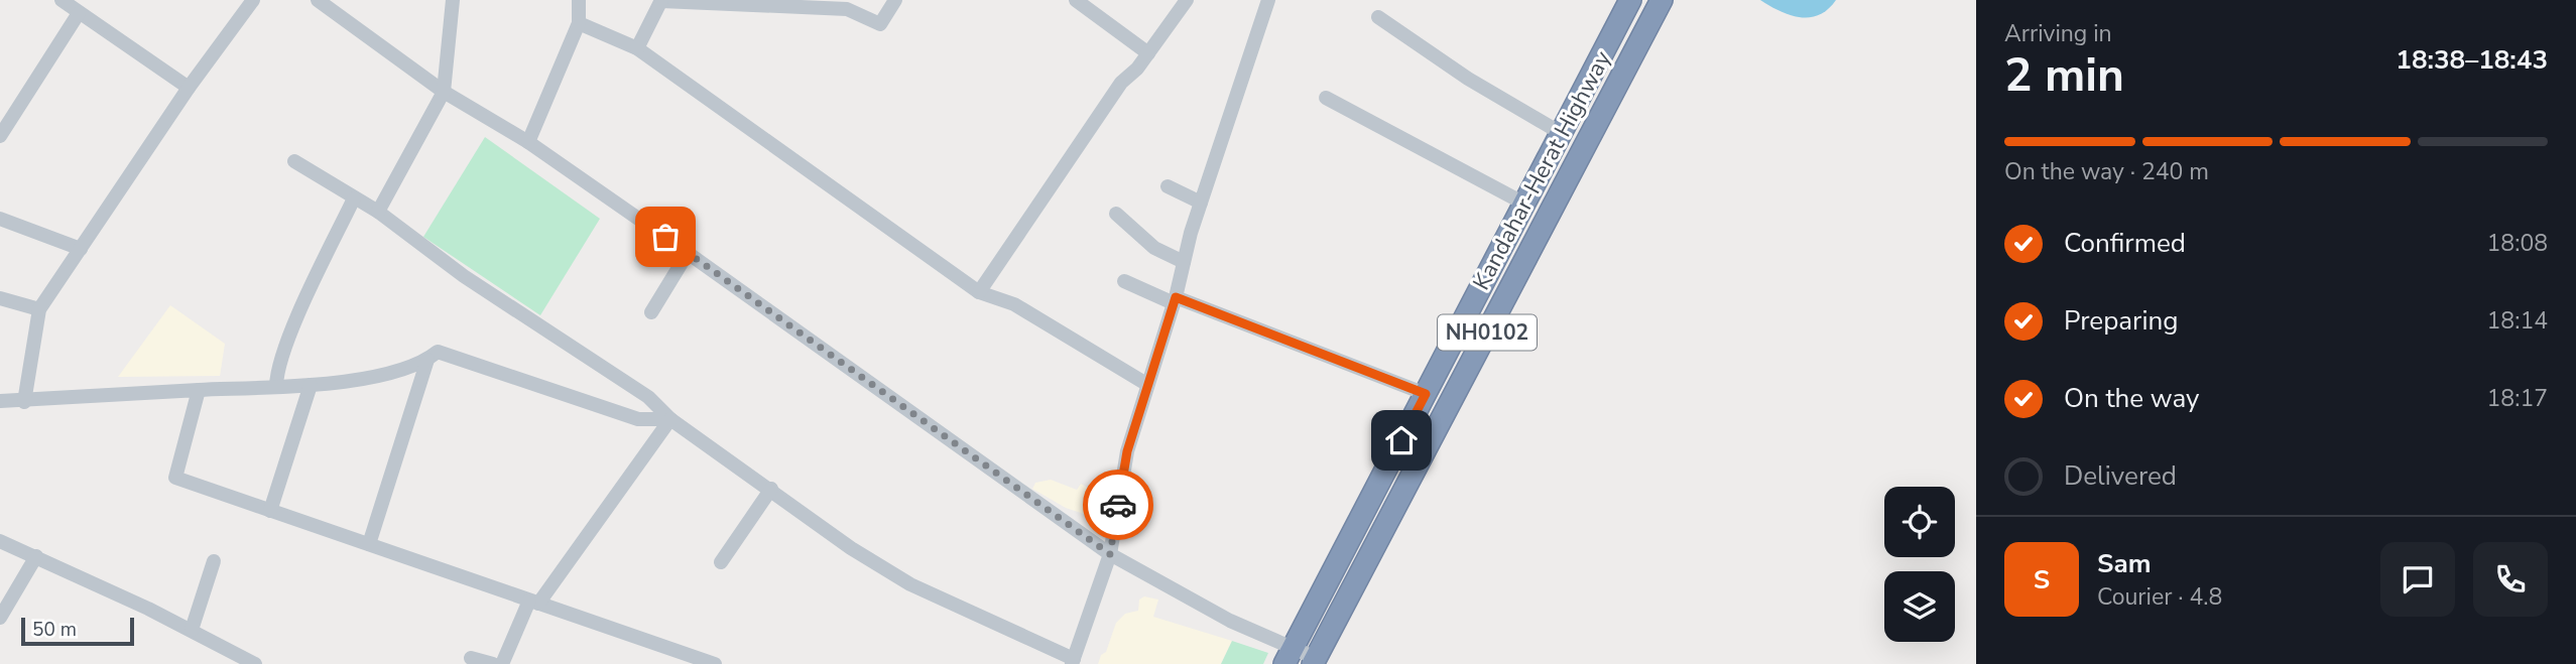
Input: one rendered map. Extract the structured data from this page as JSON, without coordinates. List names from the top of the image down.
{
  "streets": {
    "highway": ["Kandahar-Herat Highway", "NH0102"]
  },
  "scale_bar": "50 m",
  "page": {
    "heading": ["2 min", "Arriving in", "18:38–18:43"],
    "panel": ["Sam", "Courier · 4.8"],
    "bar": "On the way · 240 m",
    "list": [
      ["Confirmed", "18:08"],
      ["Preparing", "18:14"],
      ["On the way", "18:17"],
      "Delivered"
    ],
    "round": "S",
    "scale": "50 m"
  }
}
